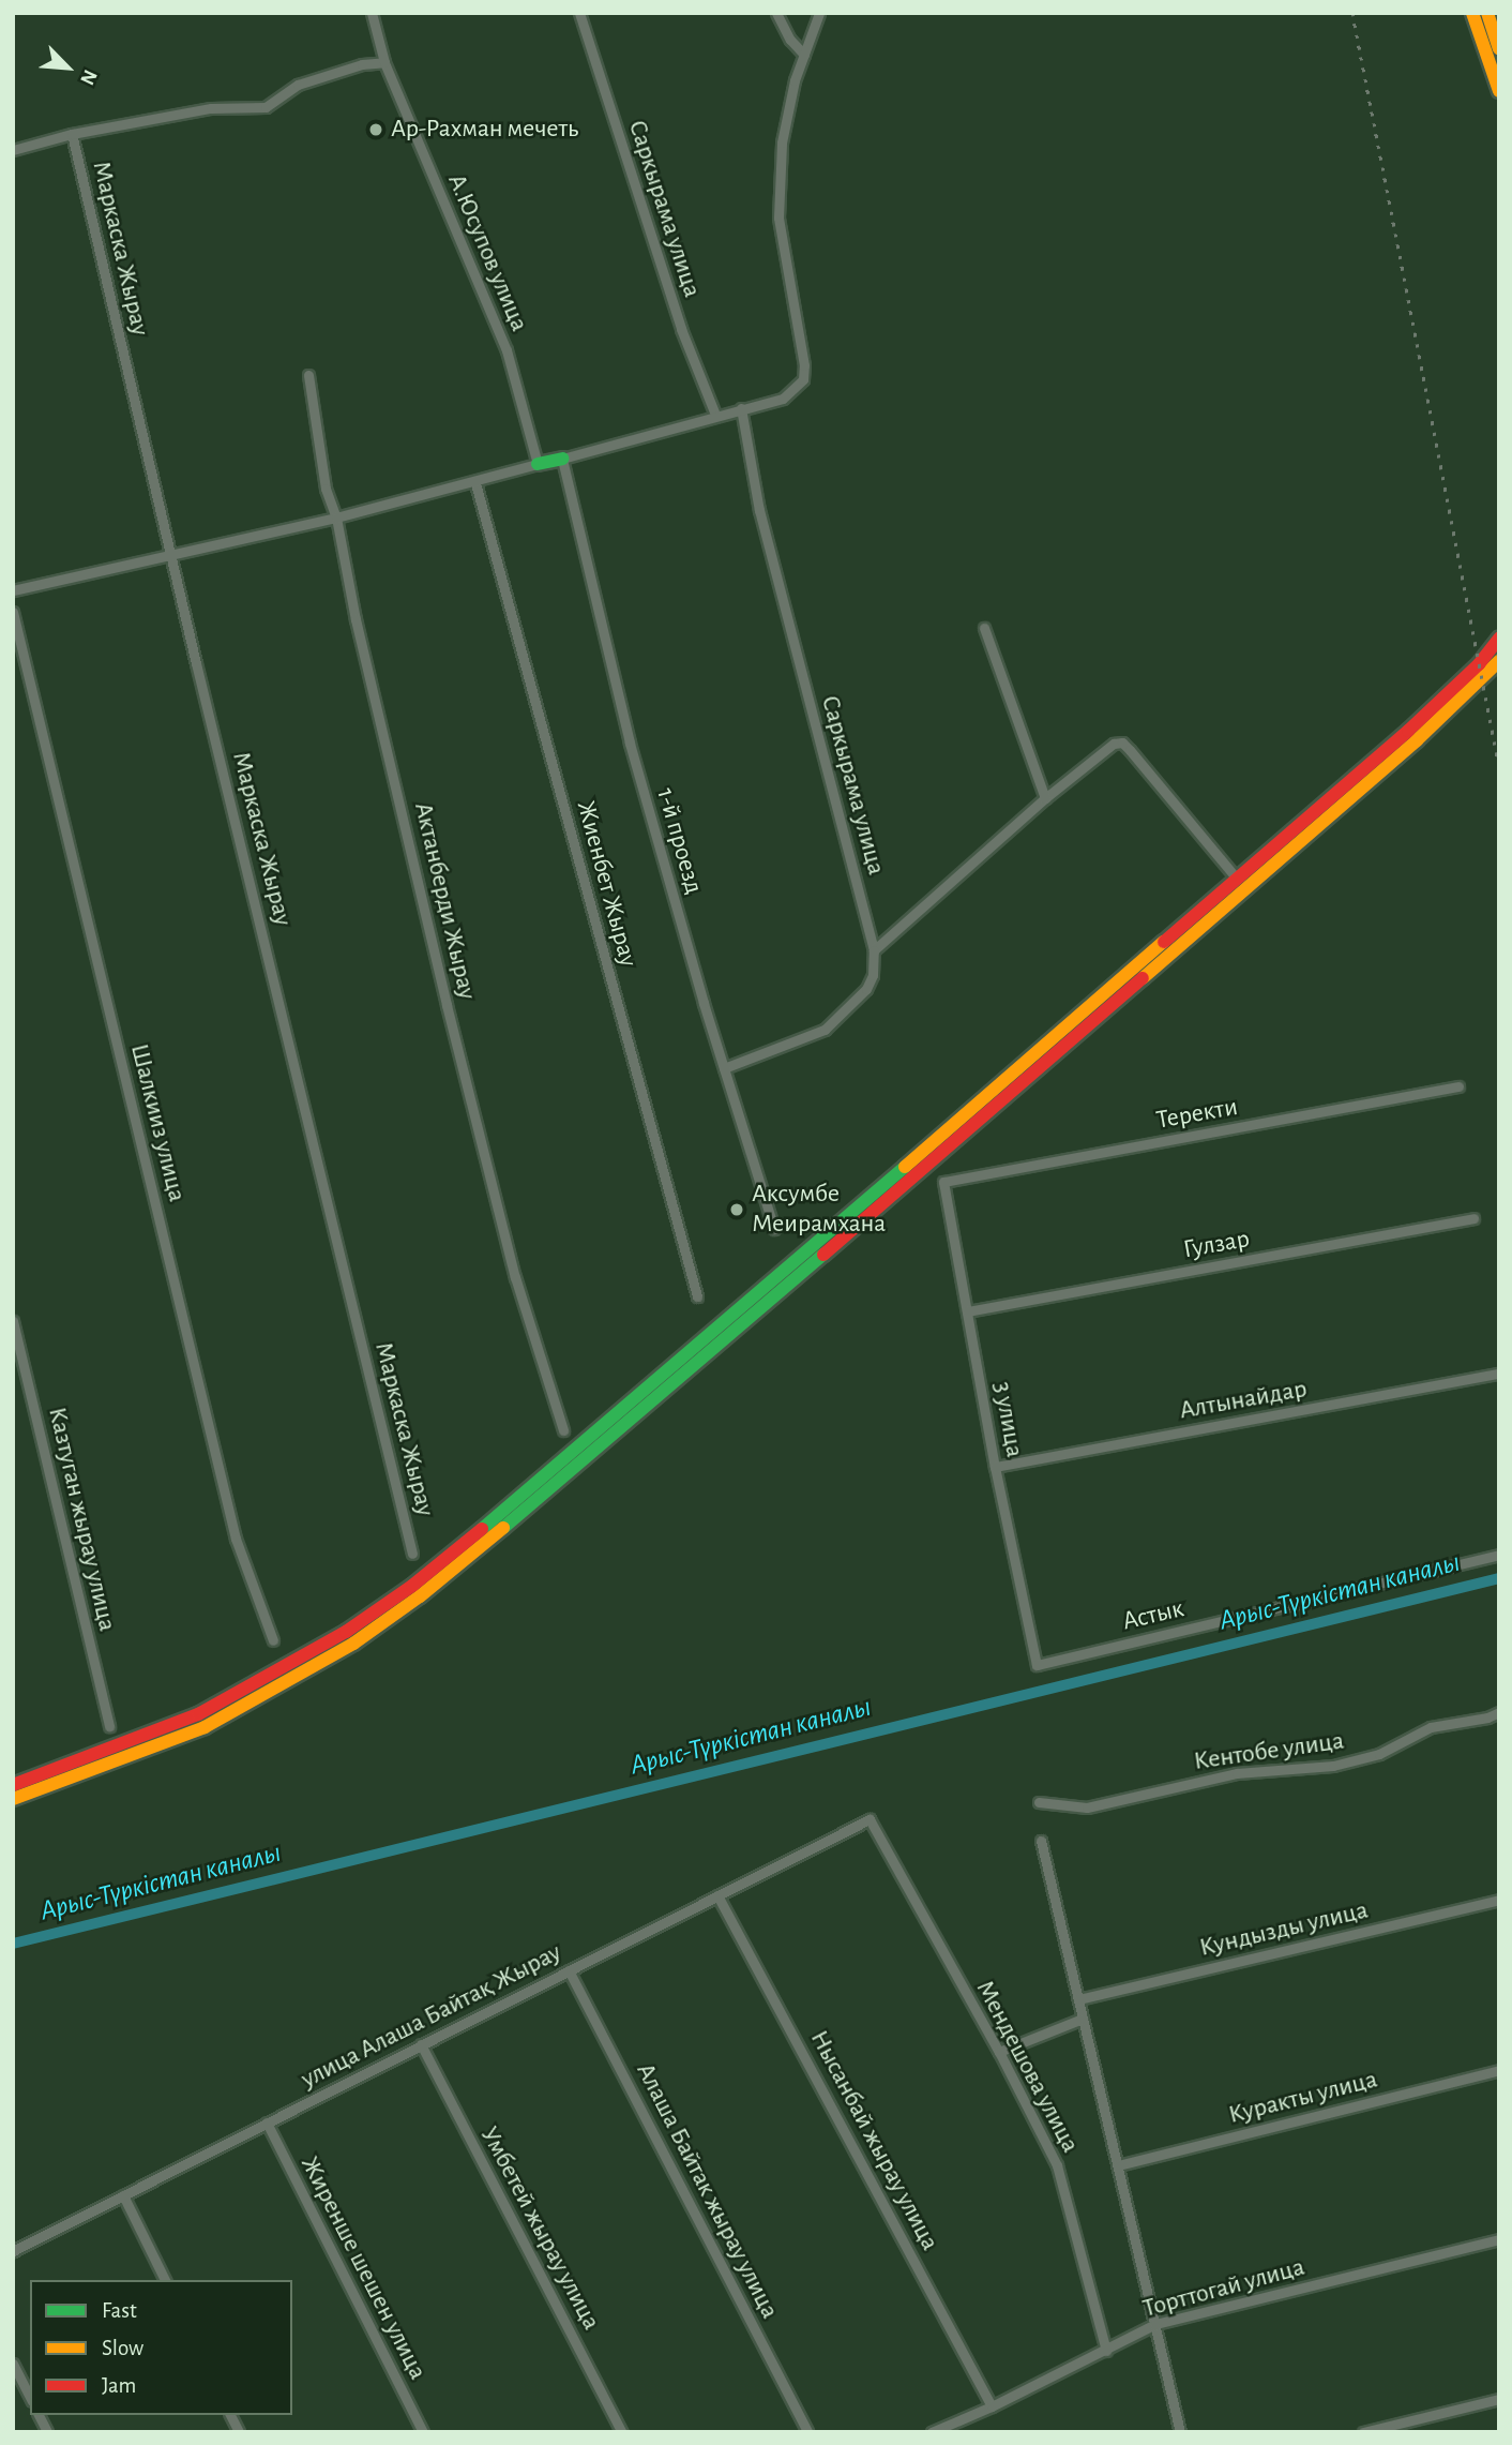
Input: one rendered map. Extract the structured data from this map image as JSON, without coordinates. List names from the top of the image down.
{
  "streets": {
    "street": [
      "Саркырама улица",
      "Маркаска Жырау",
      "А.Юсупов улица",
      "1-й проезд",
      "Жиенбет Жырау",
      "Актанберди Жырау",
      "Теректи",
      "Шалкииз улица",
      "Гулзар",
      "Алтынайдар",
      "3 улица",
      "Казтуган жырау улица",
      "Астык",
      "Кентобе улица",
      "Кундызды улица",
      "улица Алаша Байтақ Жырау",
      "Мендешова улица",
      "Куракты улица",
      "Нысанбай жырау улица",
      "Алаша Байтак жырау улица",
      "Умбетей жырау улица",
      "Жиренше шешен улица",
      "Торттогай улица"
    ]
  },
  "crossings": [
    ["Теректи", "3 улица"],
    ["Гулзар", "3 улица"],
    ["Алтынайдар", "3 улица"],
    ["3 улица", "Астык"],
    ["улица Алаша Байтақ Жырау", "Мендешова улица"],
    ["улица Алаша Байтақ Жырау", "Нысанбай жырау улица"],
    ["улица Алаша Байтақ Жырау", "Алаша Байтак жырау улица"],
    ["улица Алаша Байтақ Жырау", "Умбетей жырау улица"],
    ["улица Алаша Байтақ Жырау", "Жиренше шешен улица"],
    ["Мендешова улица", "Торттогай улица"],
    ["Нысанбай жырау улица", "Торттогай улица"]
  ],
  "water": ["Арыс-Түркістан каналы"],
  "places": ["Ар-Рахман мечеть", "Аксумбе Меирамхана"],
  "legend": ["Fast", "Slow", "Jam"],
  "north": "bottom right"
}
